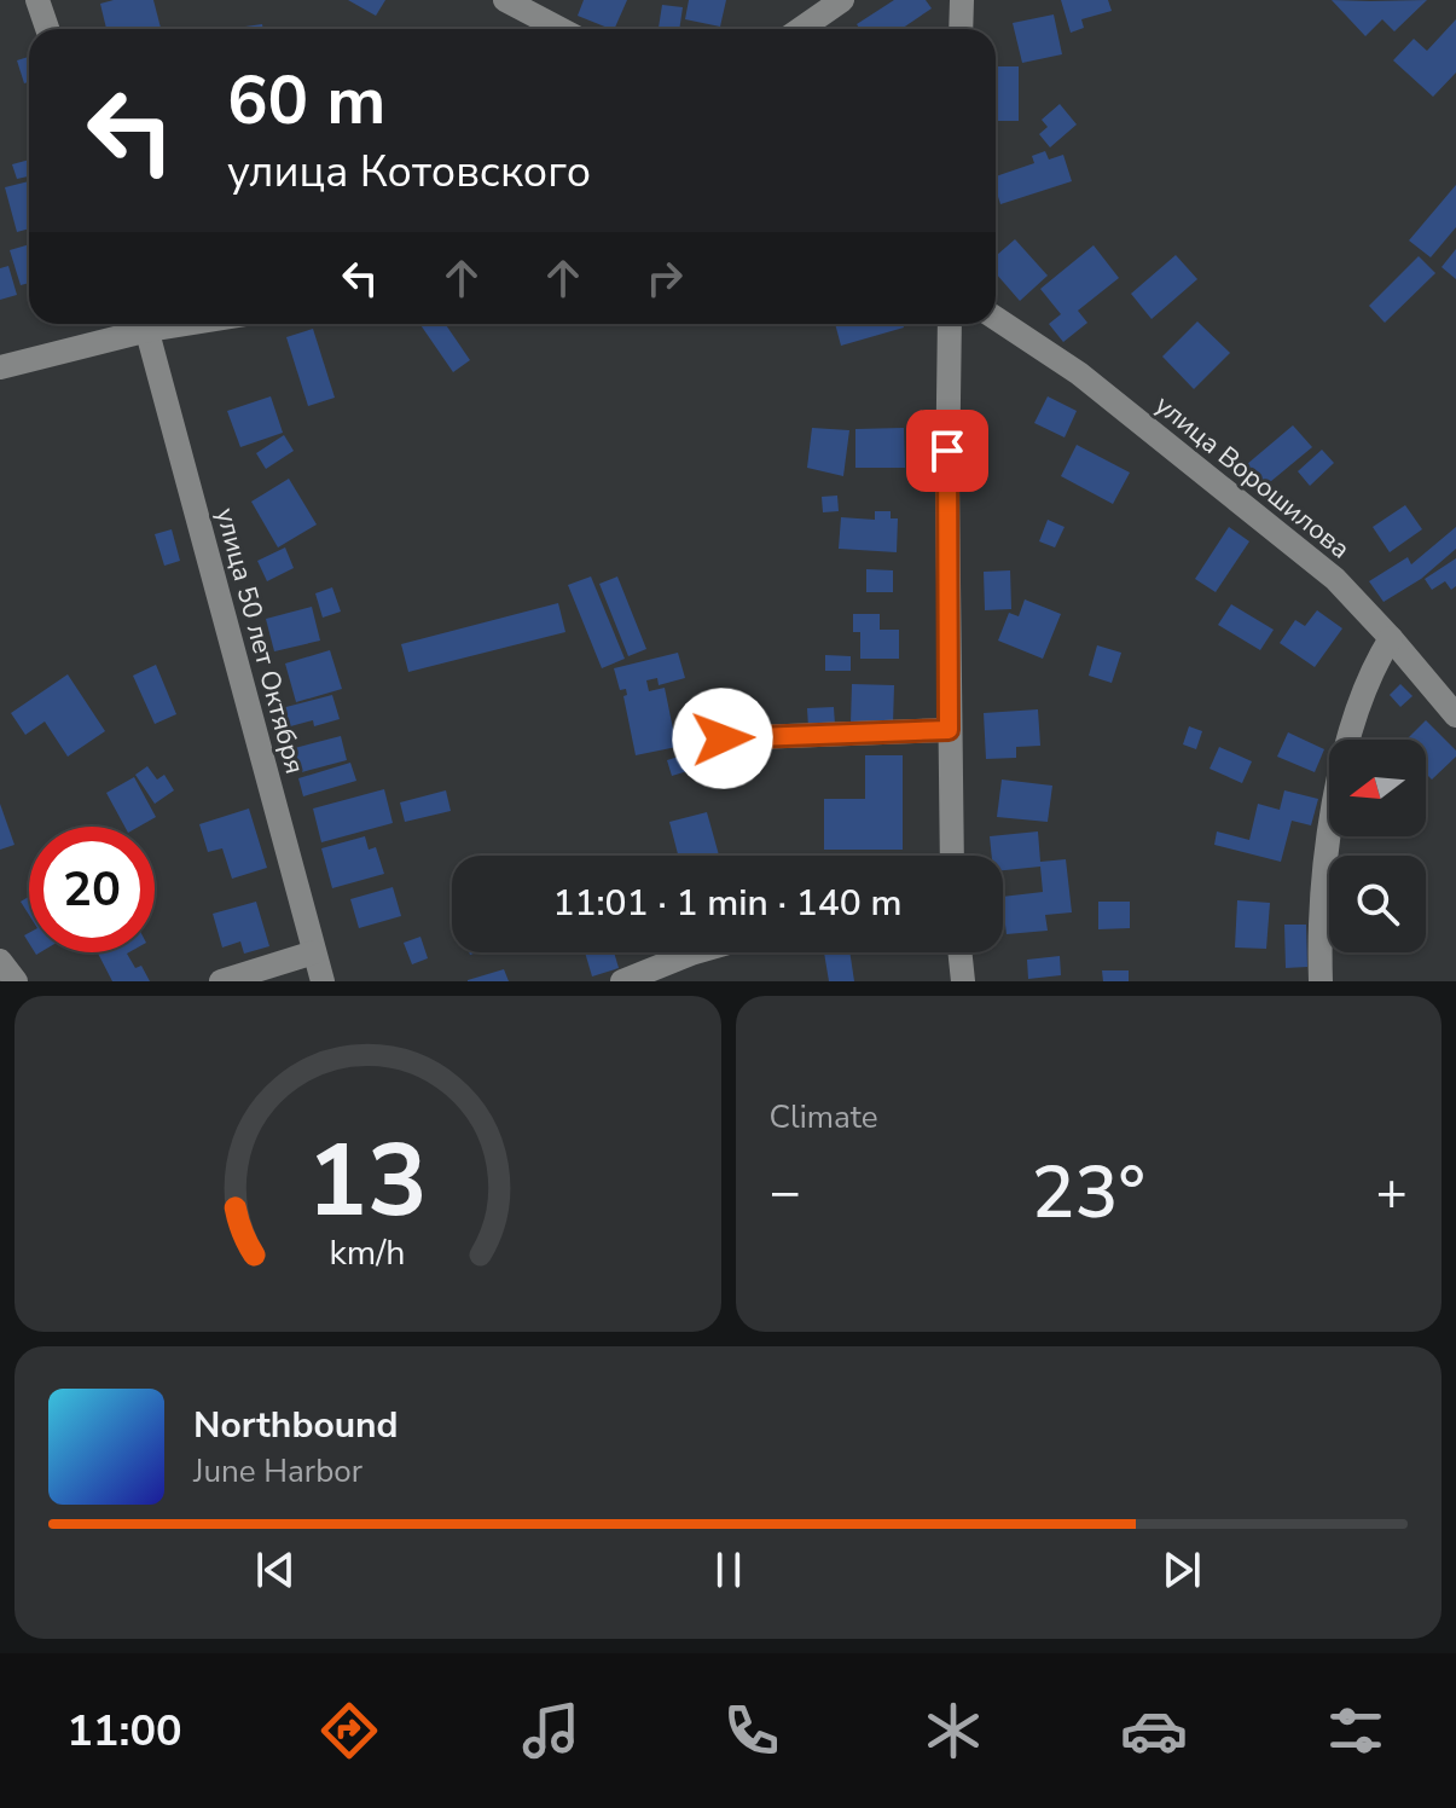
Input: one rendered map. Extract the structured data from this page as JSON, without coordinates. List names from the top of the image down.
{
  "streets": {
    "street": ["улица Ворошилова", "улица 50 лет Октября"]
  },
  "north": "left",
  "page": {
    "turn": ["60 m", "улица Котовского"],
    "limit": "20",
    "trip": "11:01 · 1 min · 140 m",
    "tile": "Climate",
    "heat": ["−", "23°", "+"],
    "song": ["Northbound", "June Harbor"],
    "tabs": "11:00",
    "gauge": ["13", "km/h"]
  }
}
